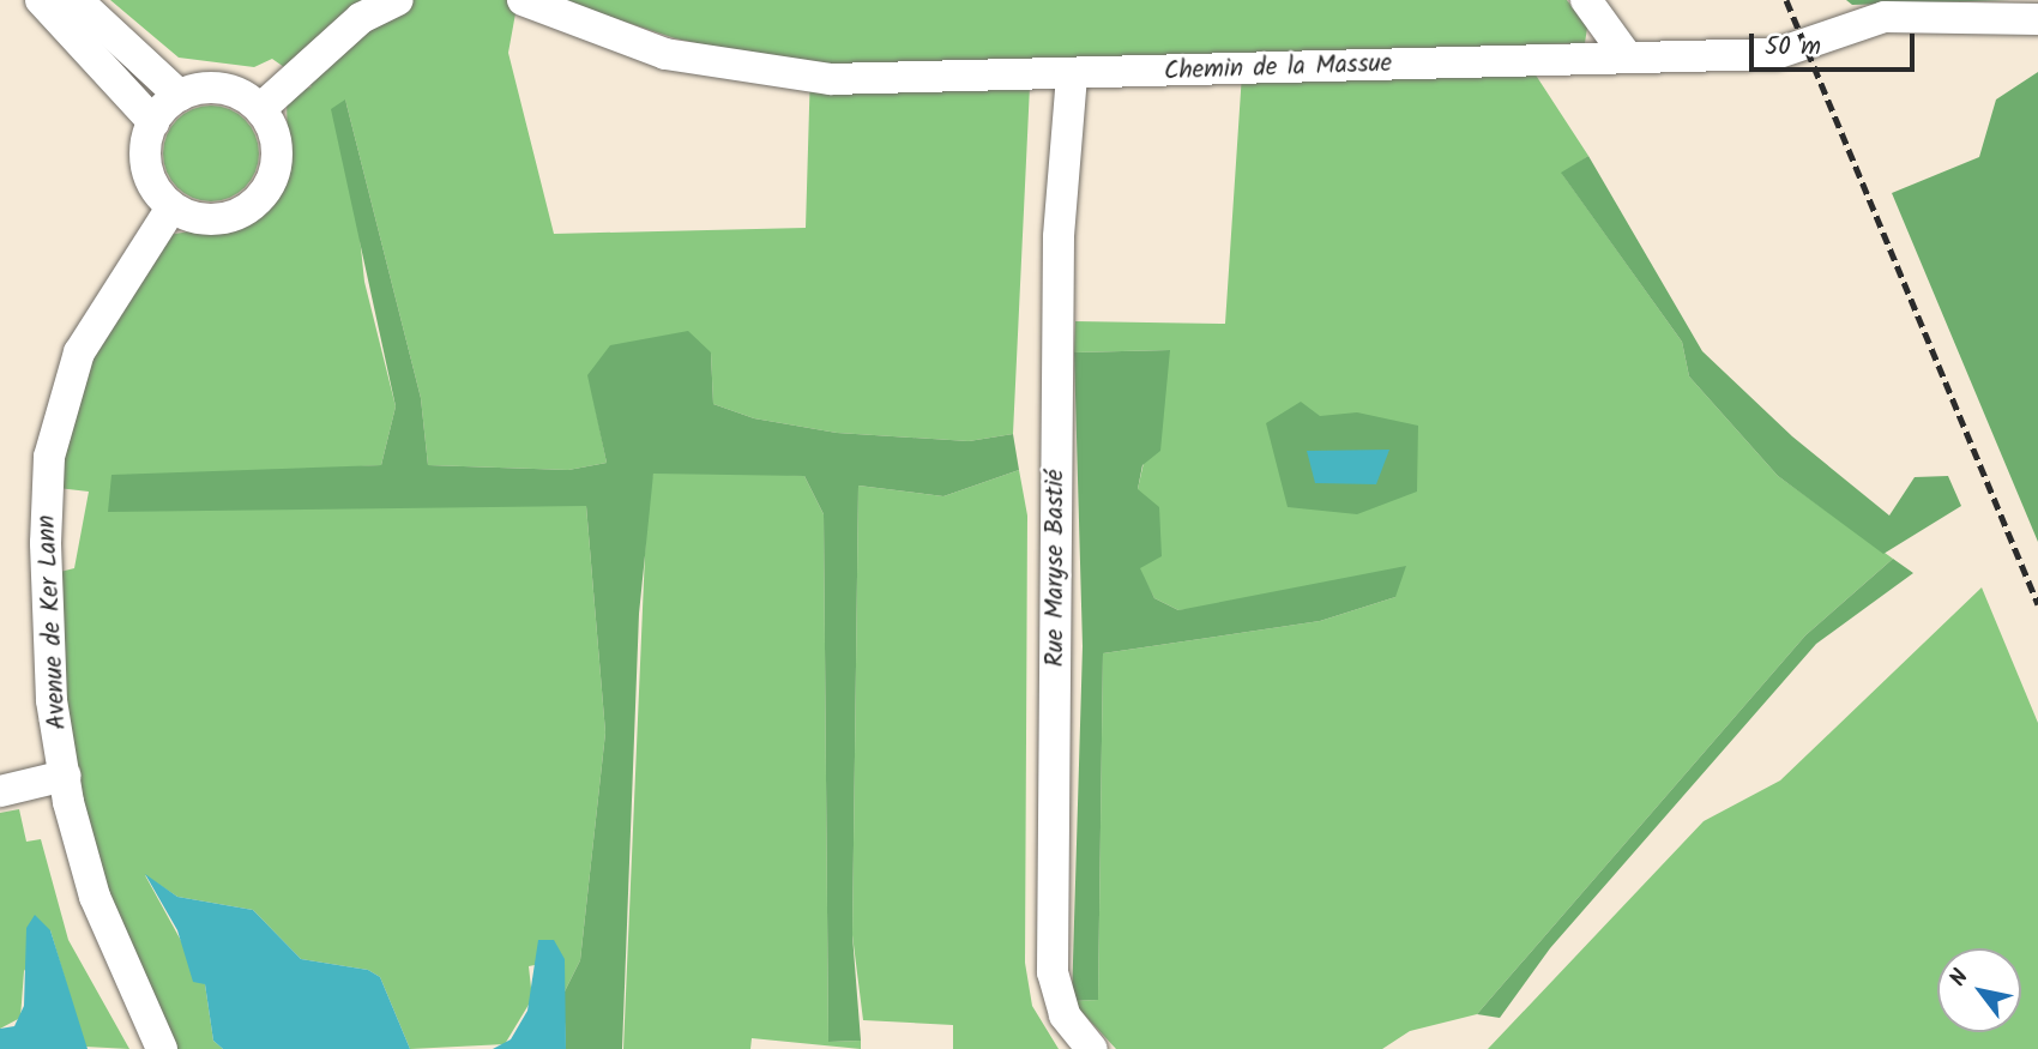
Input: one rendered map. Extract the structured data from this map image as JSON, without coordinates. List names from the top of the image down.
{
  "streets": {
    "street": ["Chemin de la Massue", "Rue Maryse Bastié", "Avenue de Ker Lann"]
  },
  "crossings": [
    ["Chemin de la Massue", "Rue Maryse Bastié"]
  ],
  "scale_bar": "50 m",
  "north": "top left"
}
